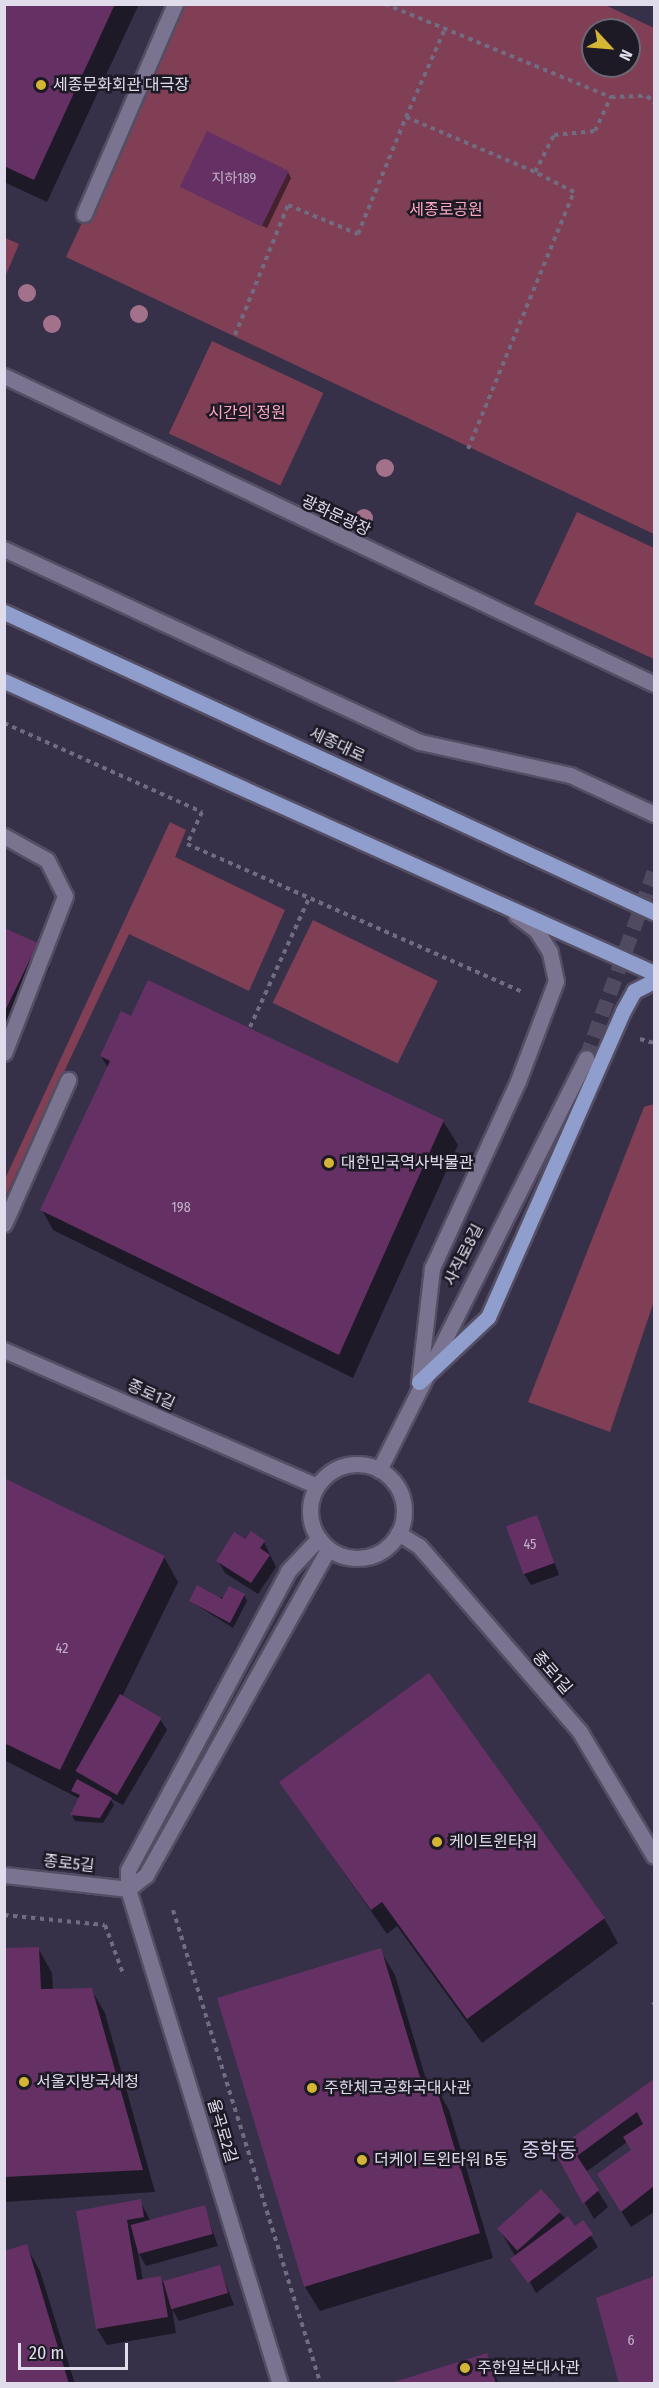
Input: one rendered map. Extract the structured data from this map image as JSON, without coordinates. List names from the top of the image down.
{
  "streets": {
    "main road": ["세종대로"],
    "street": [
      "광화문광장",
      "사직로8길",
      "종로1길",
      "종로5길",
      "율곡로2길"
    ]
  },
  "crossings": [
    ["사직로8길", "종로1길"],
    ["종로5길", "율곡로2길"]
  ],
  "districts": ["중학동"],
  "parks": ["세종로공원", "시간의 정원"],
  "places": [
    "세종문화회관 대극장",
    "대한민국역사박물관",
    "케이트윈타워",
    "서울지방국세청",
    "주한체코공화국대사관",
    "더케이 트윈타워 B동",
    "주한일본대사관"
  ],
  "house_numbers": [
    "지하189",
    "198",
    "45",
    "42",
    "6"
  ],
  "scale_bar": "20 m",
  "north": "bottom right"
}
